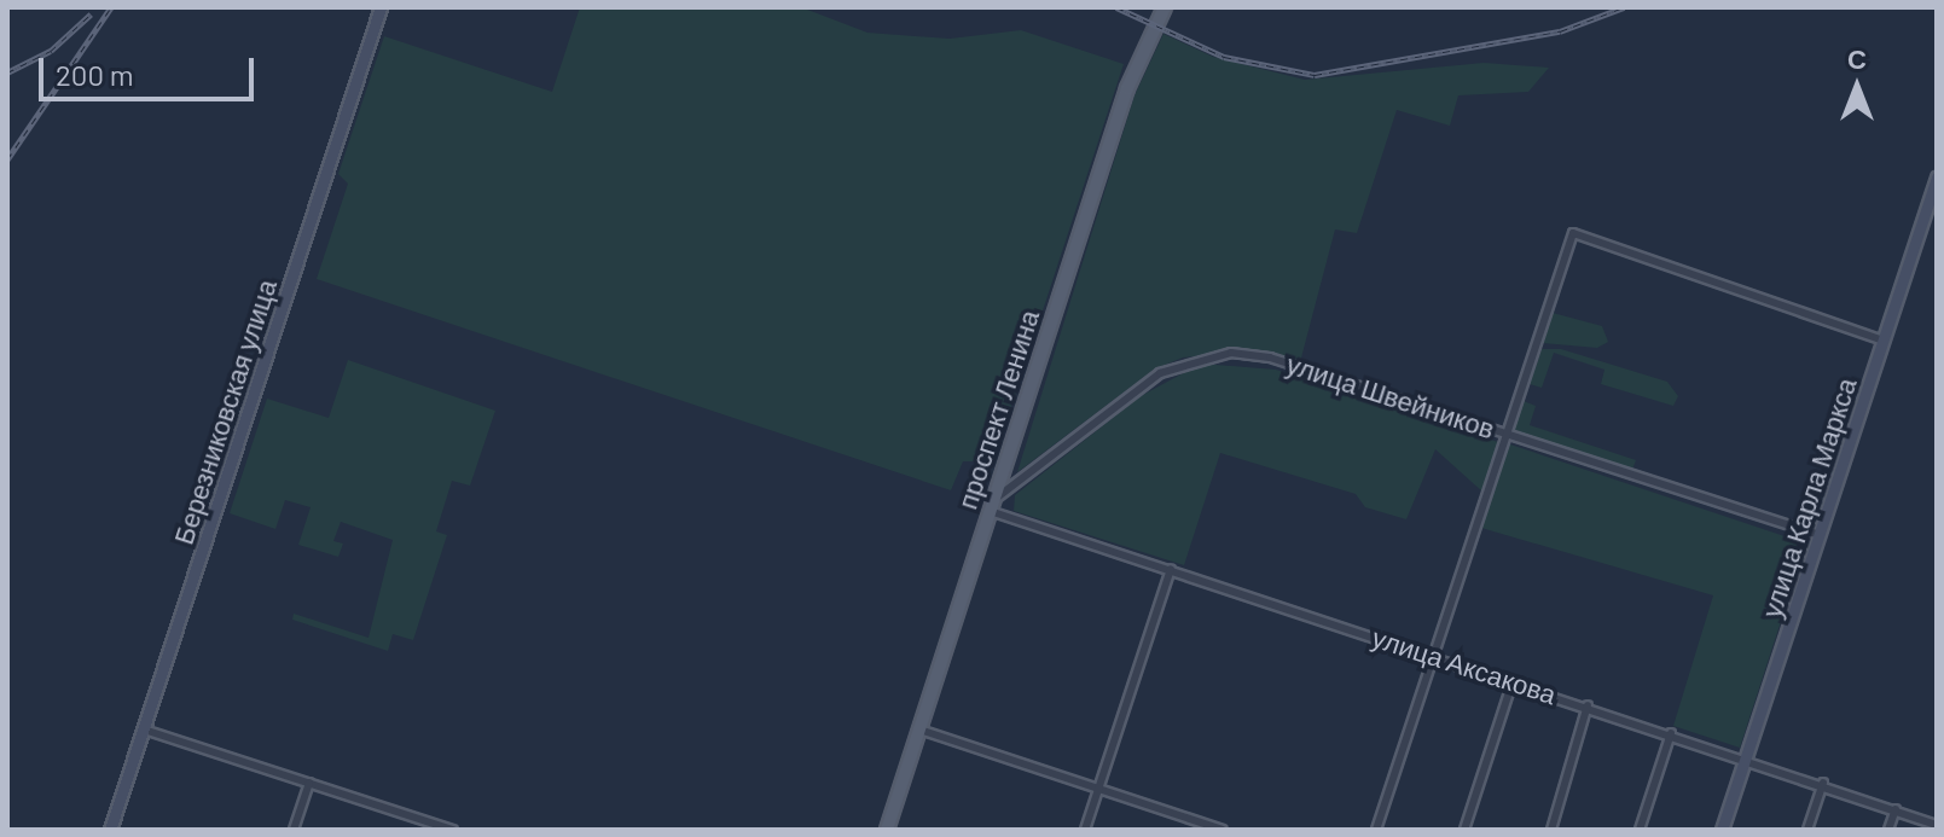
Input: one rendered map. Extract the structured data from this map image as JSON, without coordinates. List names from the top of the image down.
{
  "streets": {
    "main road": ["проспект Ленина"],
    "street": [
      "улица Швейников",
      "Березниковская улица",
      "улица Карла Маркса",
      "улица Аксакова"
    ]
  },
  "crossings": [
    ["улица Швейников", "проспект Ленина"],
    ["улица Швейников", "улица Карла Маркса"],
    ["улица Швейников", "улица Аксакова"],
    ["проспект Ленина", "улица Аксакова"],
    ["улица Карла Маркса", "улица Аксакова"]
  ],
  "scale_bar": "200 m",
  "north": "top"
}
